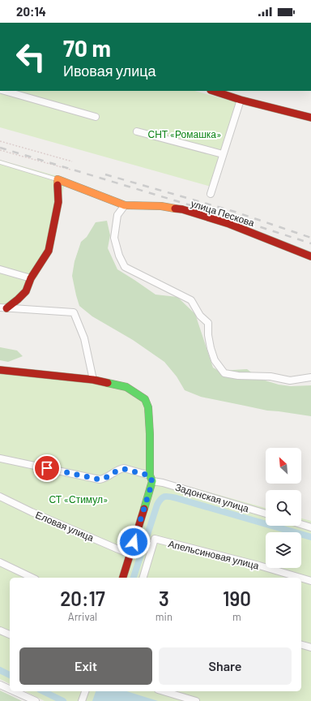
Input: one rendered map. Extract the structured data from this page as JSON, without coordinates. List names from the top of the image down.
{
  "streets": {
    "street": [
      "улица Пескова",
      "Задонская улица",
      "Еловая улица",
      "Апельсиновая улица"
    ]
  },
  "parks": ["СНТ «Ромашка»", "СТ «Стимул»"],
  "north": "top left",
  "page": {
    "status": "20:14",
    "turn": ["70 m", "Ивовая улица"],
    "eta": [
      "20:17",
      "Arrival",
      "3",
      "min",
      "190",
      "m"
    ],
    "buttons": ["Exit", "Share"]
  }
}
